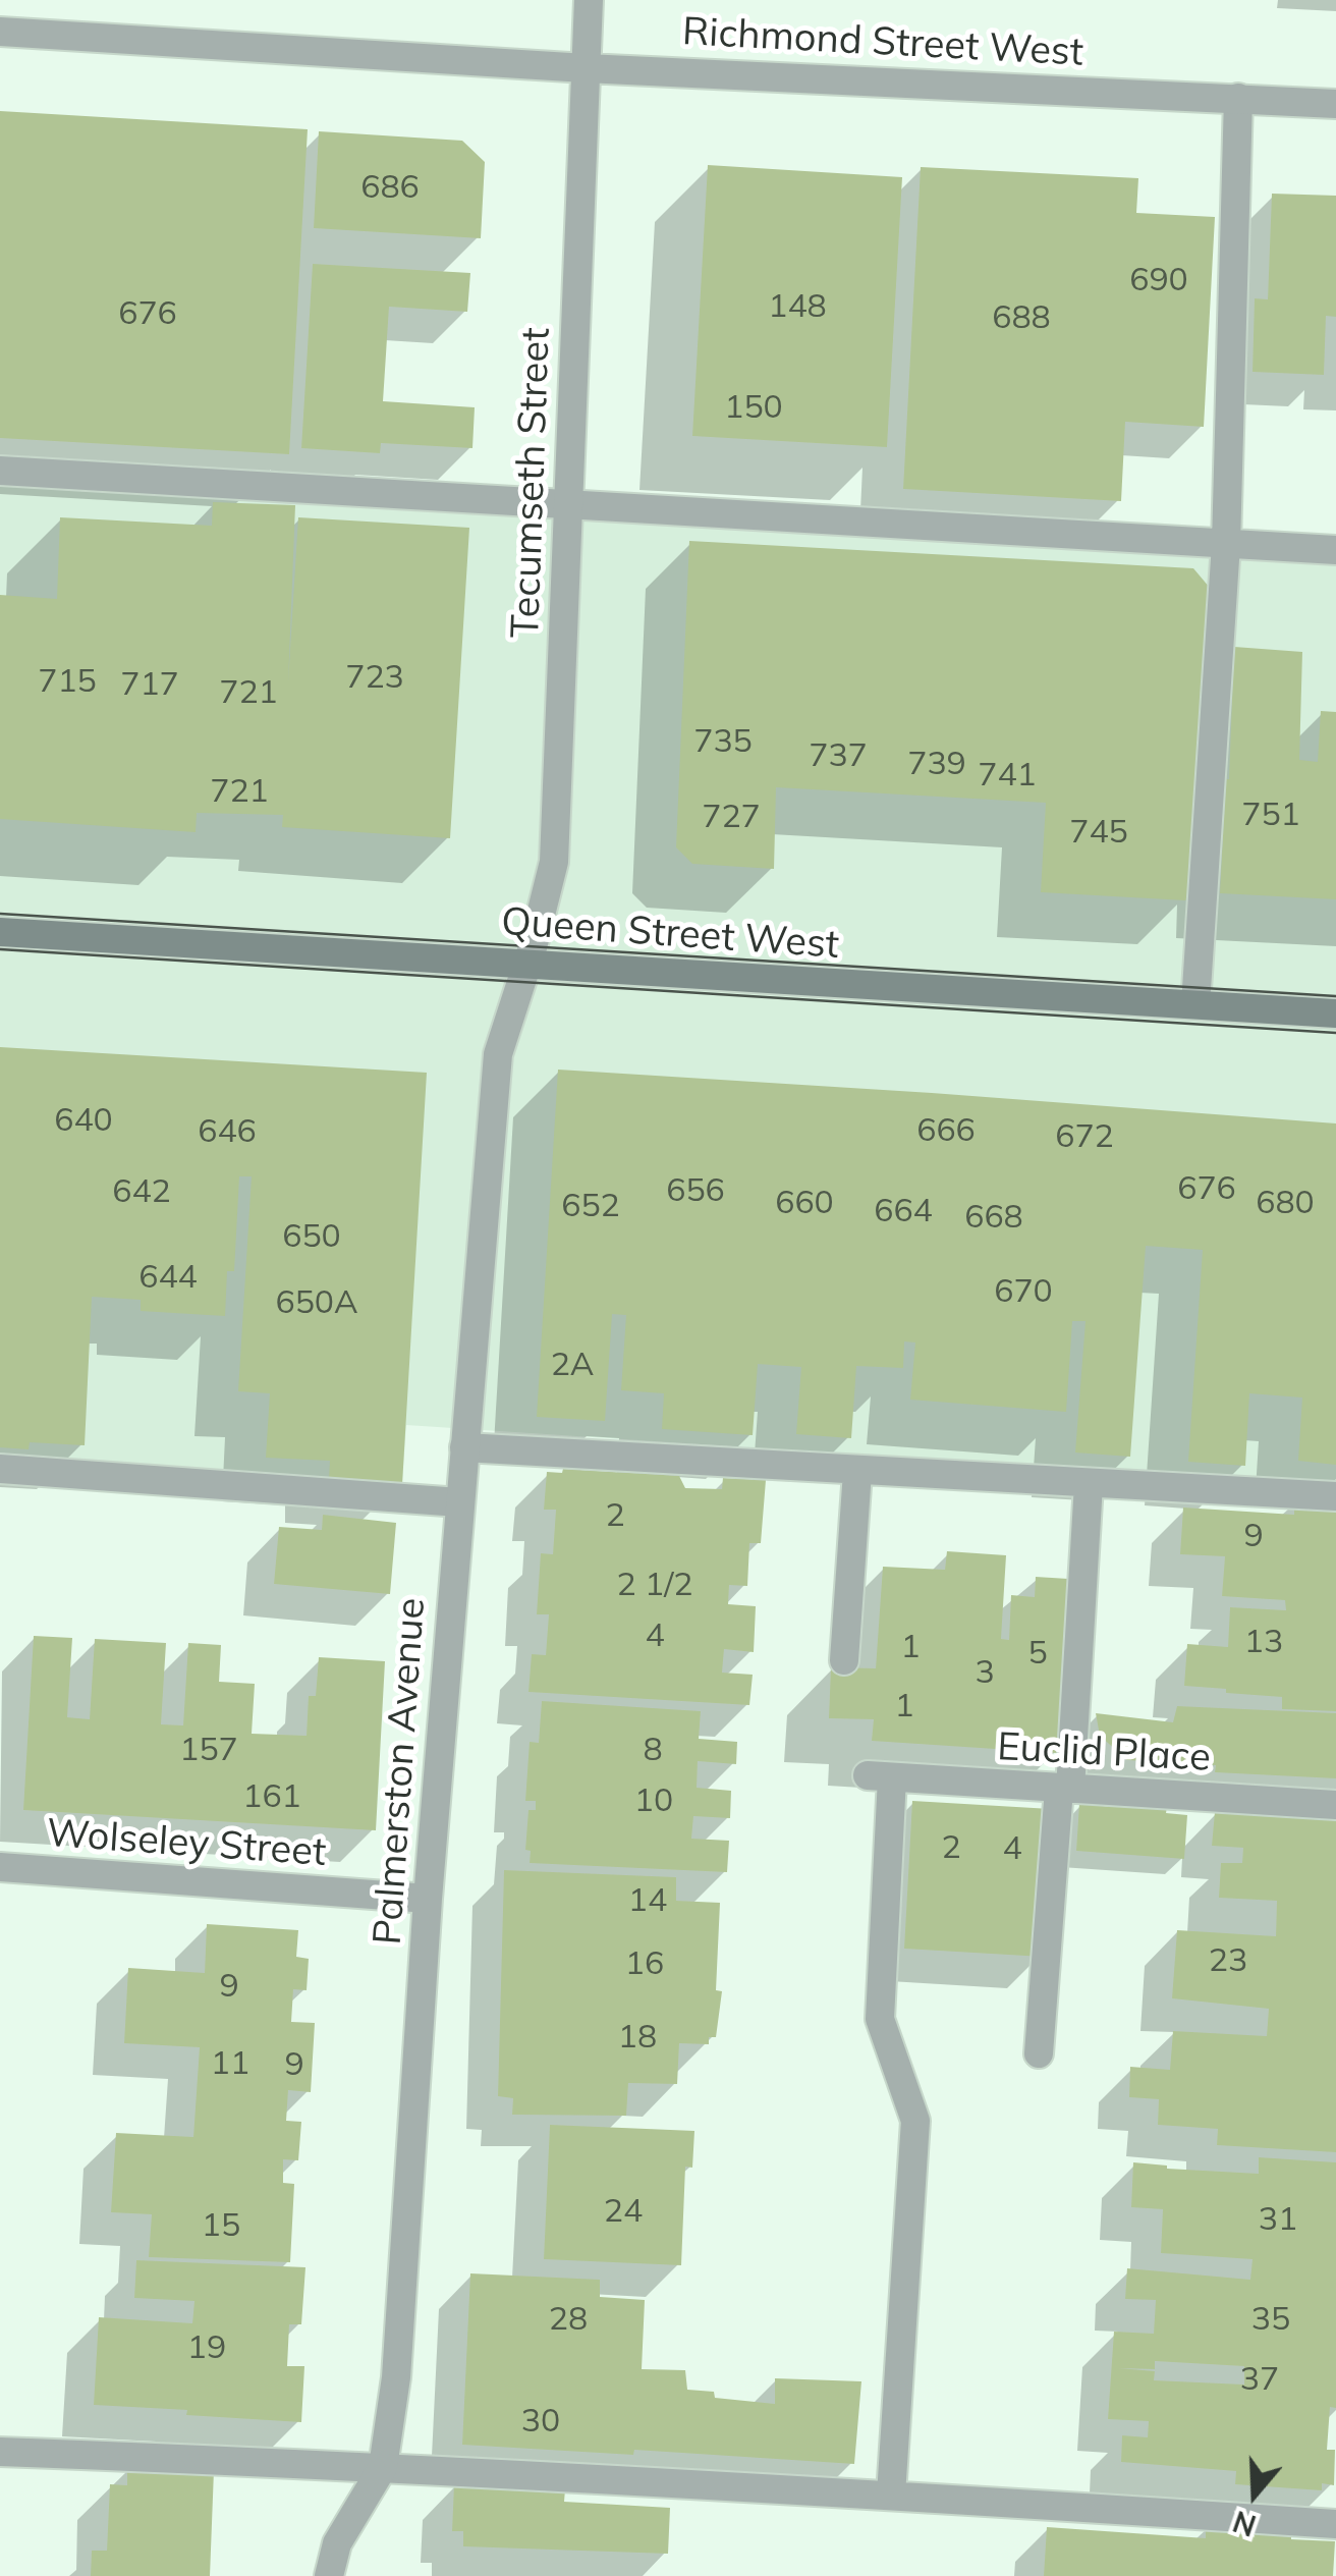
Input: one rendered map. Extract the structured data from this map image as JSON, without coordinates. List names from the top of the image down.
{
  "streets": {
    "main road": ["Queen Street West"],
    "street": [
      "Richmond Street West",
      "Tecumseth Street",
      "Euclid Place",
      "Palmerston Avenue",
      "Wolseley Street"
    ]
  },
  "crossings": [
    ["Richmond Street West", "Tecumseth Street"],
    ["Tecumseth Street", "Queen Street West"],
    ["Tecumseth Street", "Palmerston Avenue"],
    ["Queen Street West", "Palmerston Avenue"],
    ["Palmerston Avenue", "Wolseley Street"]
  ],
  "house_numbers": [
    "686",
    "690",
    "148",
    "676",
    "688",
    "150",
    "723",
    "715",
    "717",
    "721",
    "735",
    "737",
    "739",
    "741",
    "721",
    "751",
    "727",
    "745",
    "640",
    "666",
    "646",
    "672",
    "676",
    "656",
    "642",
    "660",
    "680",
    "652",
    "664",
    "668",
    "650",
    "644",
    "670",
    "650A",
    "2A",
    "2",
    "9",
    "2 1/2",
    "4",
    "13",
    "1",
    "5",
    "3",
    "1",
    "157",
    "8",
    "161",
    "10",
    "2",
    "4",
    "14",
    "23",
    "16",
    "9",
    "18",
    "11",
    "9",
    "24",
    "31",
    "15",
    "28",
    "35",
    "19",
    "37",
    "30"
  ],
  "north": "bottom"
}
